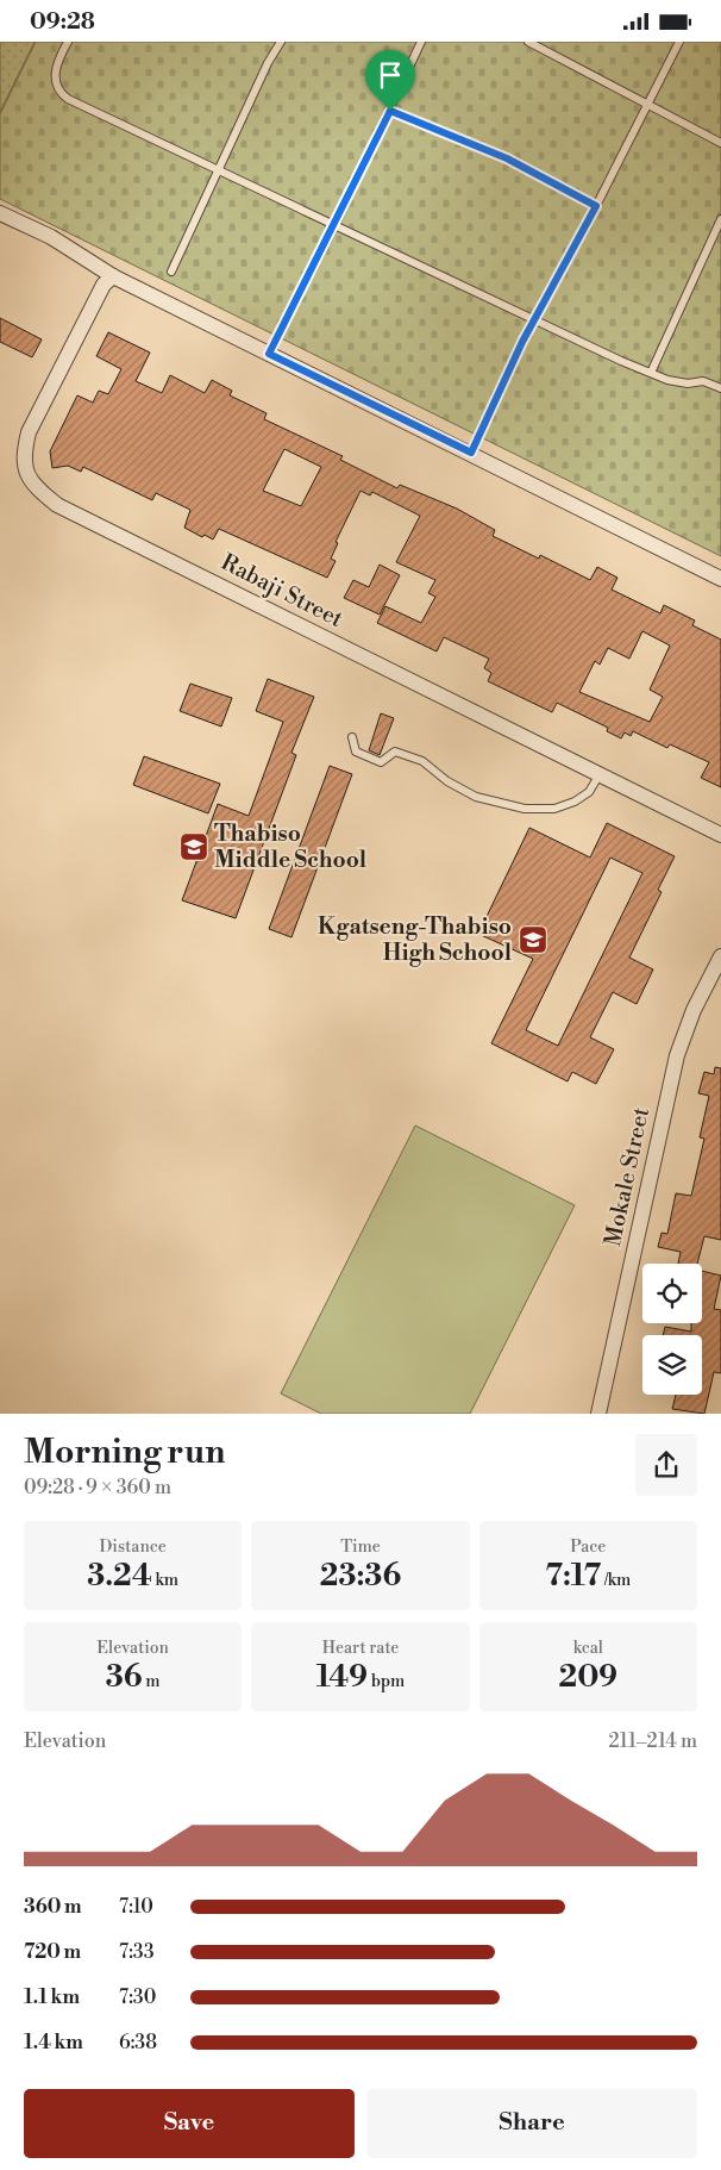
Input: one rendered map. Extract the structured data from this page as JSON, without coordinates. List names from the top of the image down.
{
  "streets": {
    "street": ["Rabaji Street", "Mokale Street"]
  },
  "places": {
    "school or university": ["Thabiso Middle School", "Kgatseng-Thabiso High School"]
  },
  "page": {
    "status": "09:28",
    "heading": ["Morning run", "09:28 · 9 × 360 m"],
    "stats": [
      ["Distance", "3.24 km"],
      ["Time", "23:36"],
      ["Pace", "7:17 /km"],
      ["Elevation", "36 m"],
      ["Heart rate", "149 bpm"],
      ["kcal", "209"]
    ],
    "chart": ["Elevation", "211–214 m"],
    "list": [
      {
        "name": "360 m",
        "note": "7:10"
      },
      {
        "name": "720 m",
        "note": "7:33"
      },
      {
        "name": "1.1 km",
        "note": "7:30"
      },
      {
        "name": "1.4 km",
        "note": "6:38"
      }
    ],
    "buttons": ["Save", "Share"]
  }
}
